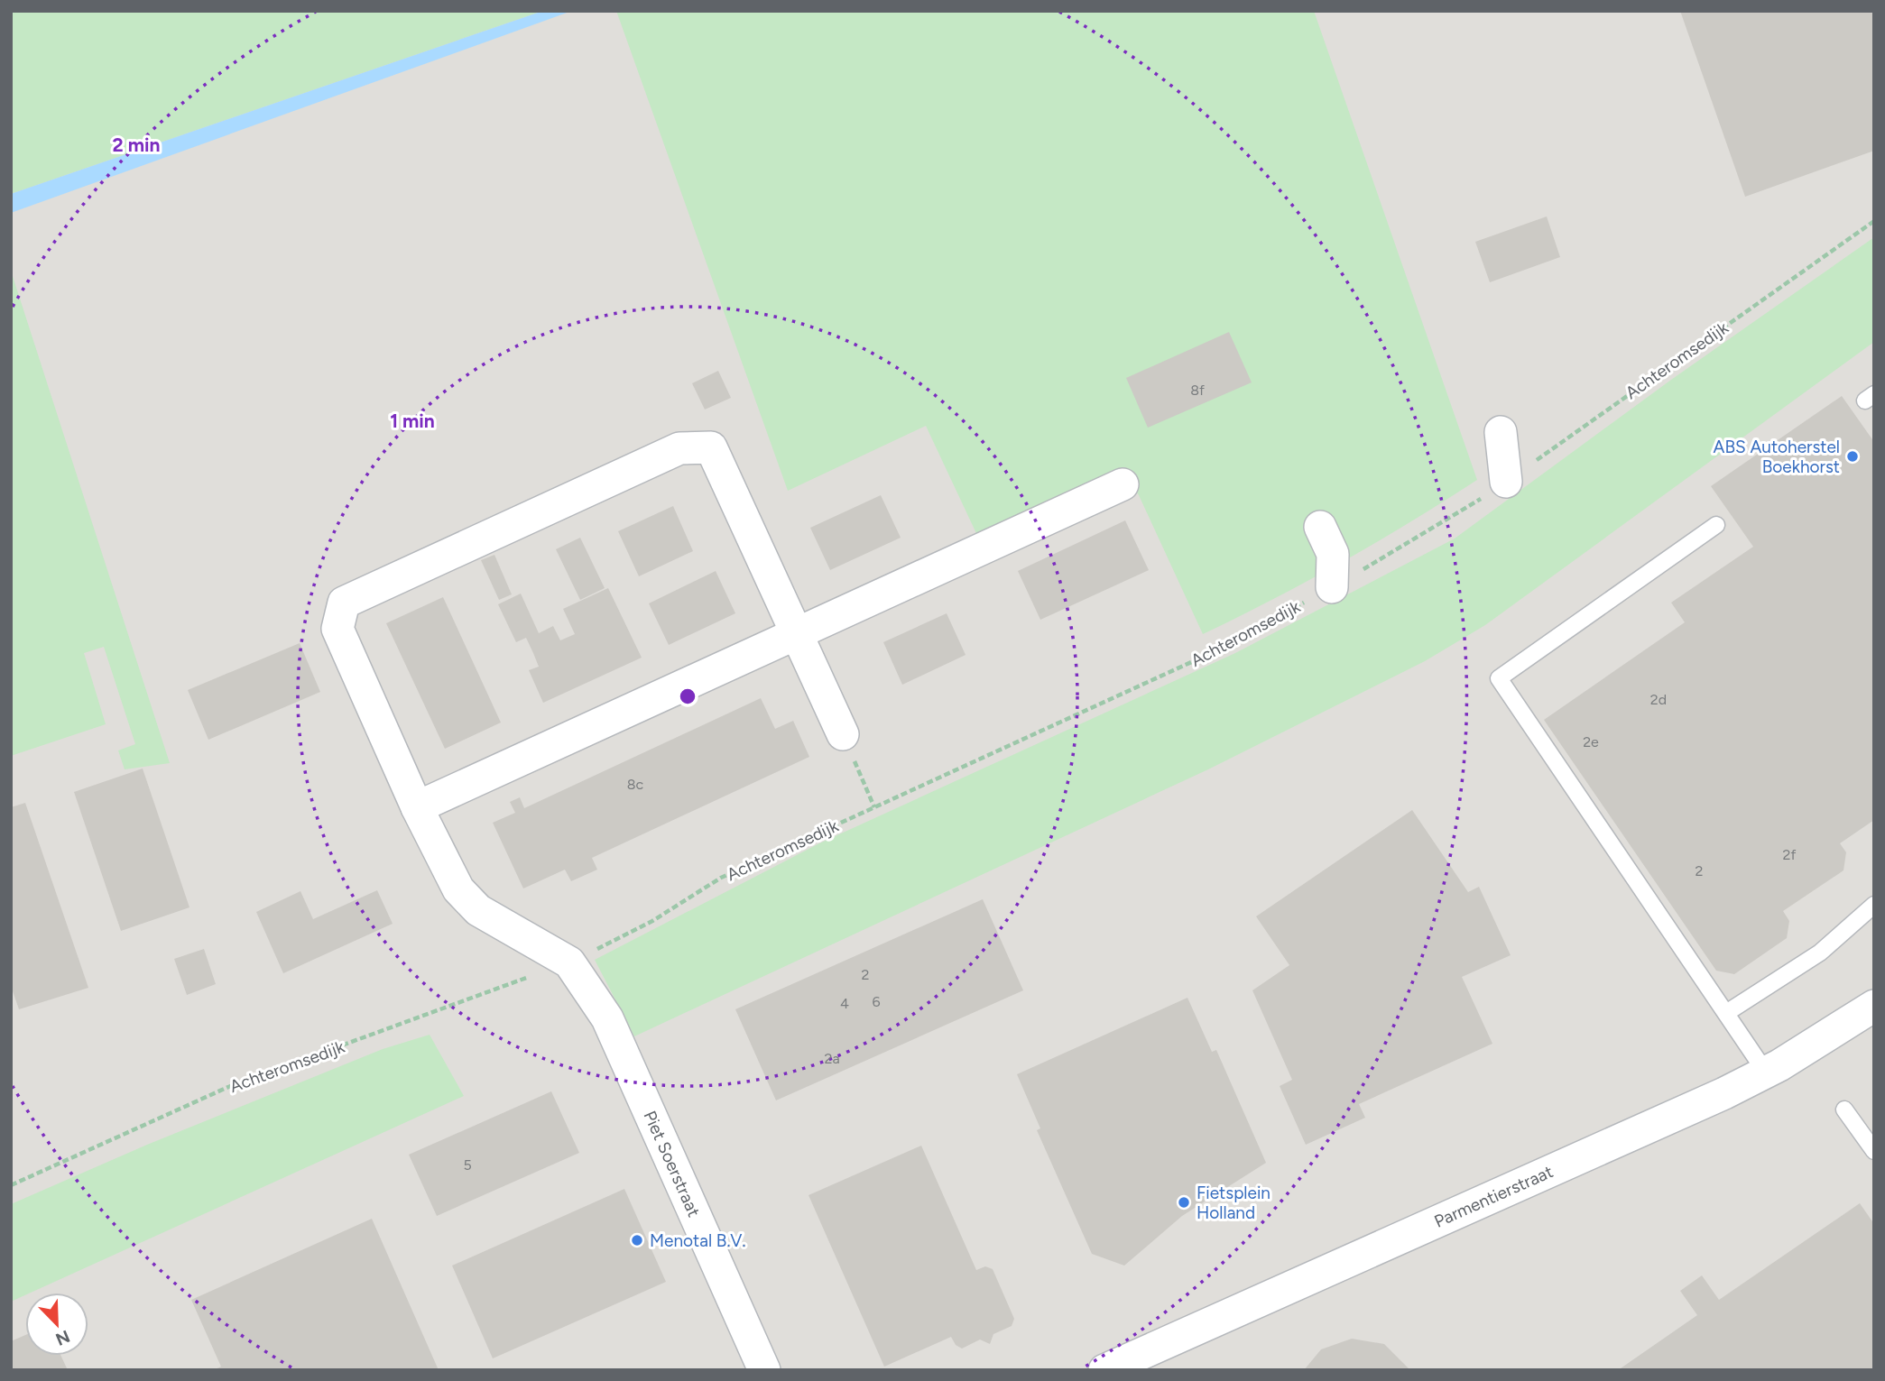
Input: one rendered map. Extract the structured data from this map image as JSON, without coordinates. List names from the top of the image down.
{
  "streets": {
    "street": ["Piet Soerstraat", "Parmentierstraat"],
    "path": ["Achteromsedijk"]
  },
  "crossings": [
    ["Achteromsedijk", "Piet Soerstraat"]
  ],
  "places": ["ABS Autoherstel Boekhorst", "Fietsplein Holland", "Menotal B.V."],
  "house_numbers": [
    "8f",
    "2d",
    "2e",
    "8c",
    "2f",
    "2",
    "2",
    "6",
    "4",
    "2a",
    "5"
  ],
  "north": "bottom right",
  "rings": ["2 min", "1 min"]
}
